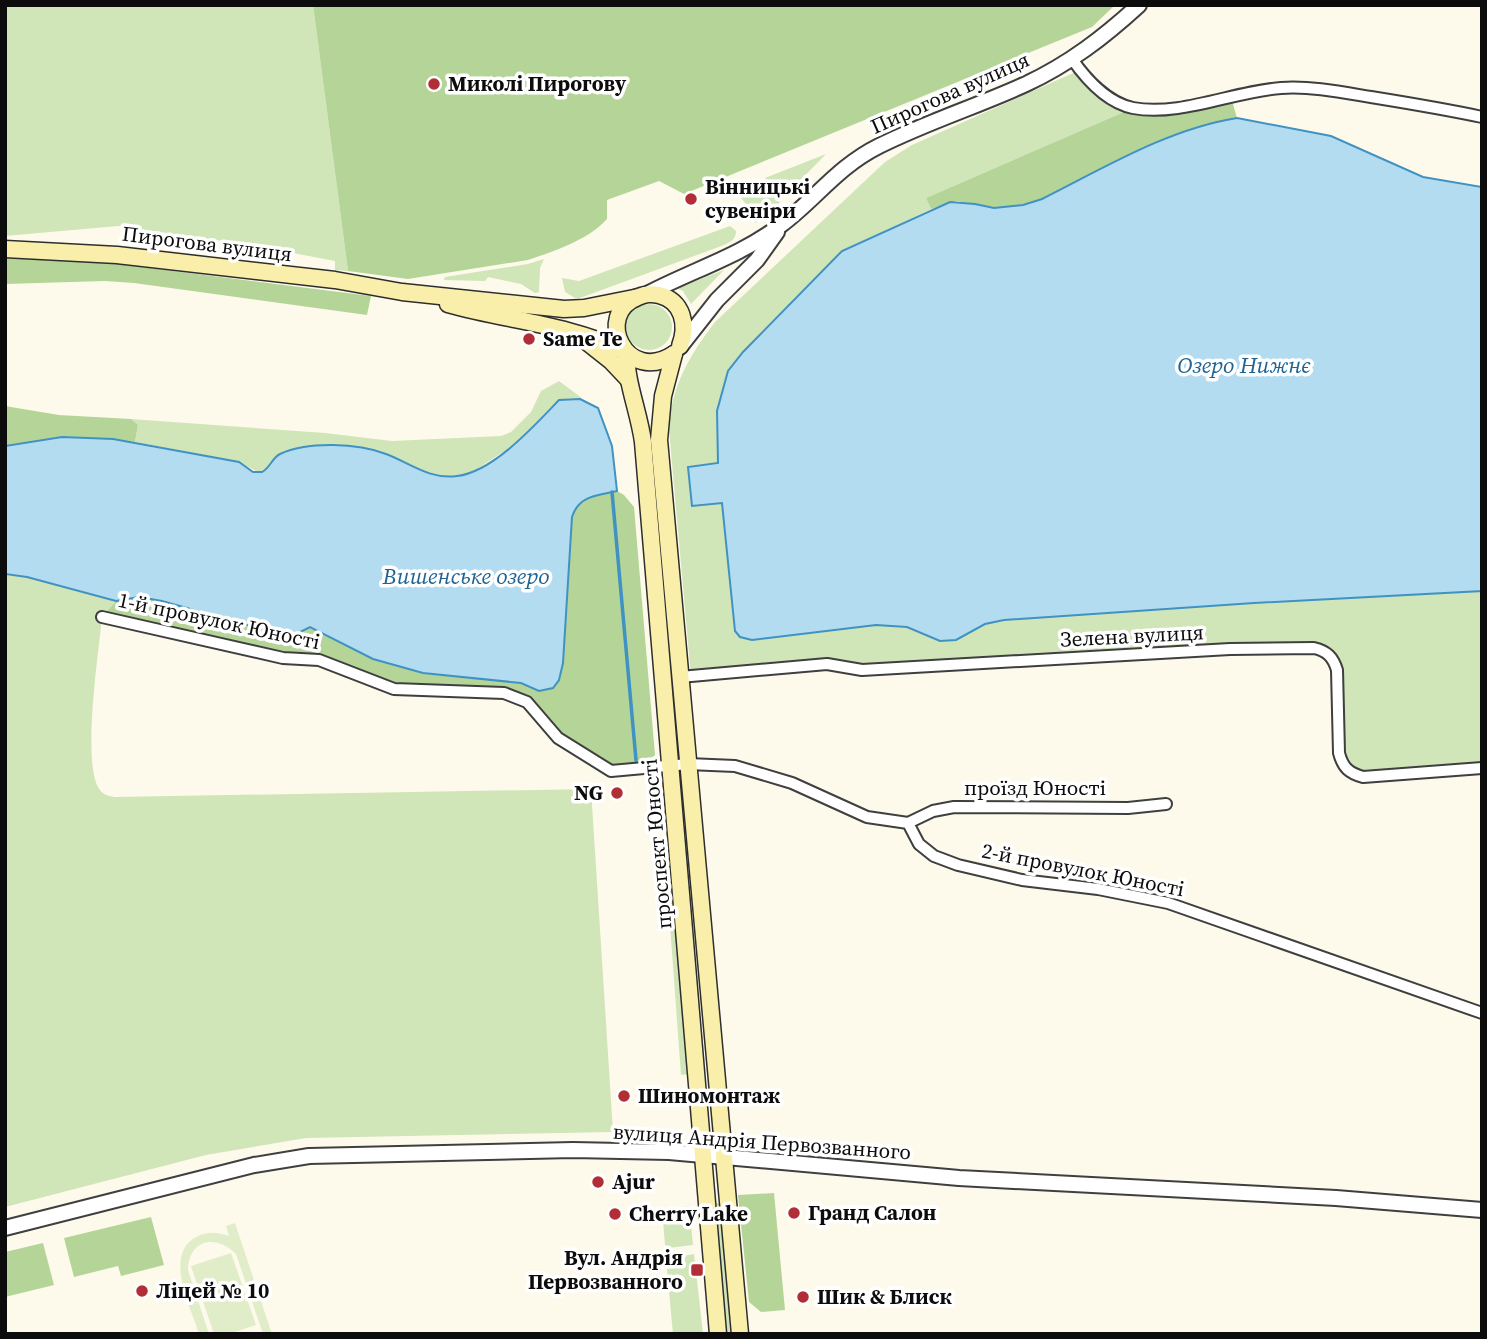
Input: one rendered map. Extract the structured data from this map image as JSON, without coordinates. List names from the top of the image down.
{
  "streets": {
    "main road": ["Пирогова вулиця", "проспект Юності"],
    "street": [
      "1-й провулок Юності",
      "Зелена вулиця",
      "проїзд Юності",
      "2-й провулок Юності",
      "вулиця Андрія Первозванного"
    ]
  },
  "crossings": [
    ["Пирогова вулиця", "проспект Юності"],
    ["1-й провулок Юності", "проспект Юності"],
    ["Зелена вулиця", "проспект Юності"],
    ["проїзд Юності", "2-й провулок Юності"],
    ["проспект Юності", "вулиця Андрія Первозванного"]
  ],
  "water": ["Озеро Нижнє", "Вишенське озеро"],
  "places": {
    "other": [
      "Миколі Пирогову",
      "Вінницькі сувеніри",
      "Same Te",
      "NG",
      "Шиномонтаж",
      "Ajur",
      "Гранд Салон",
      "Cherry Lake",
      "Ліцей № 10",
      "Шик & Блиск"
    ],
    "transit": ["Вул. Андрія Первозванного"]
  }
}
